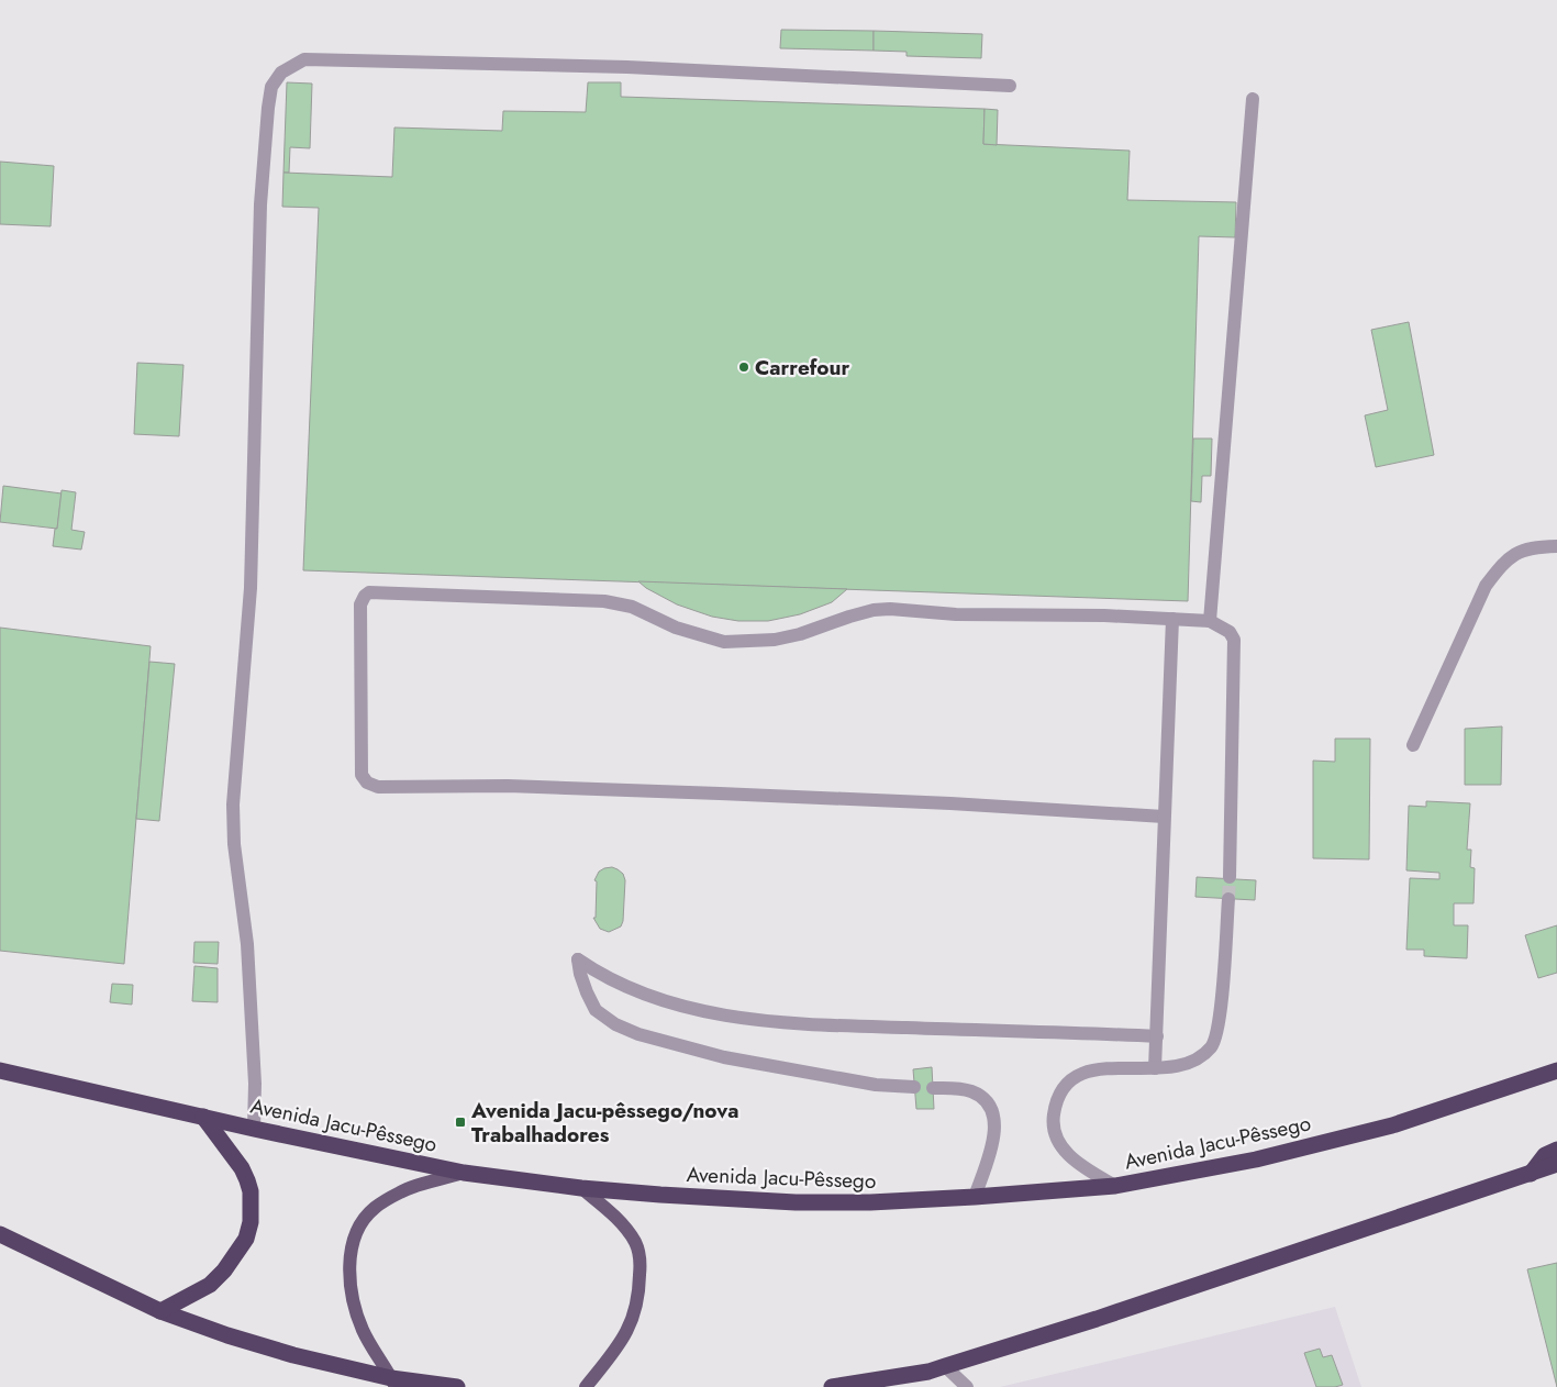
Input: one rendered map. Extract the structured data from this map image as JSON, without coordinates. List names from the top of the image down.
{
  "streets": {
    "highway": ["Avenida Jacu-Pêssego"]
  },
  "places": {
    "other": ["Carrefour"],
    "transit": ["Avenida Jacu-pêssego/nova Trabalhadores"]
  }
}
